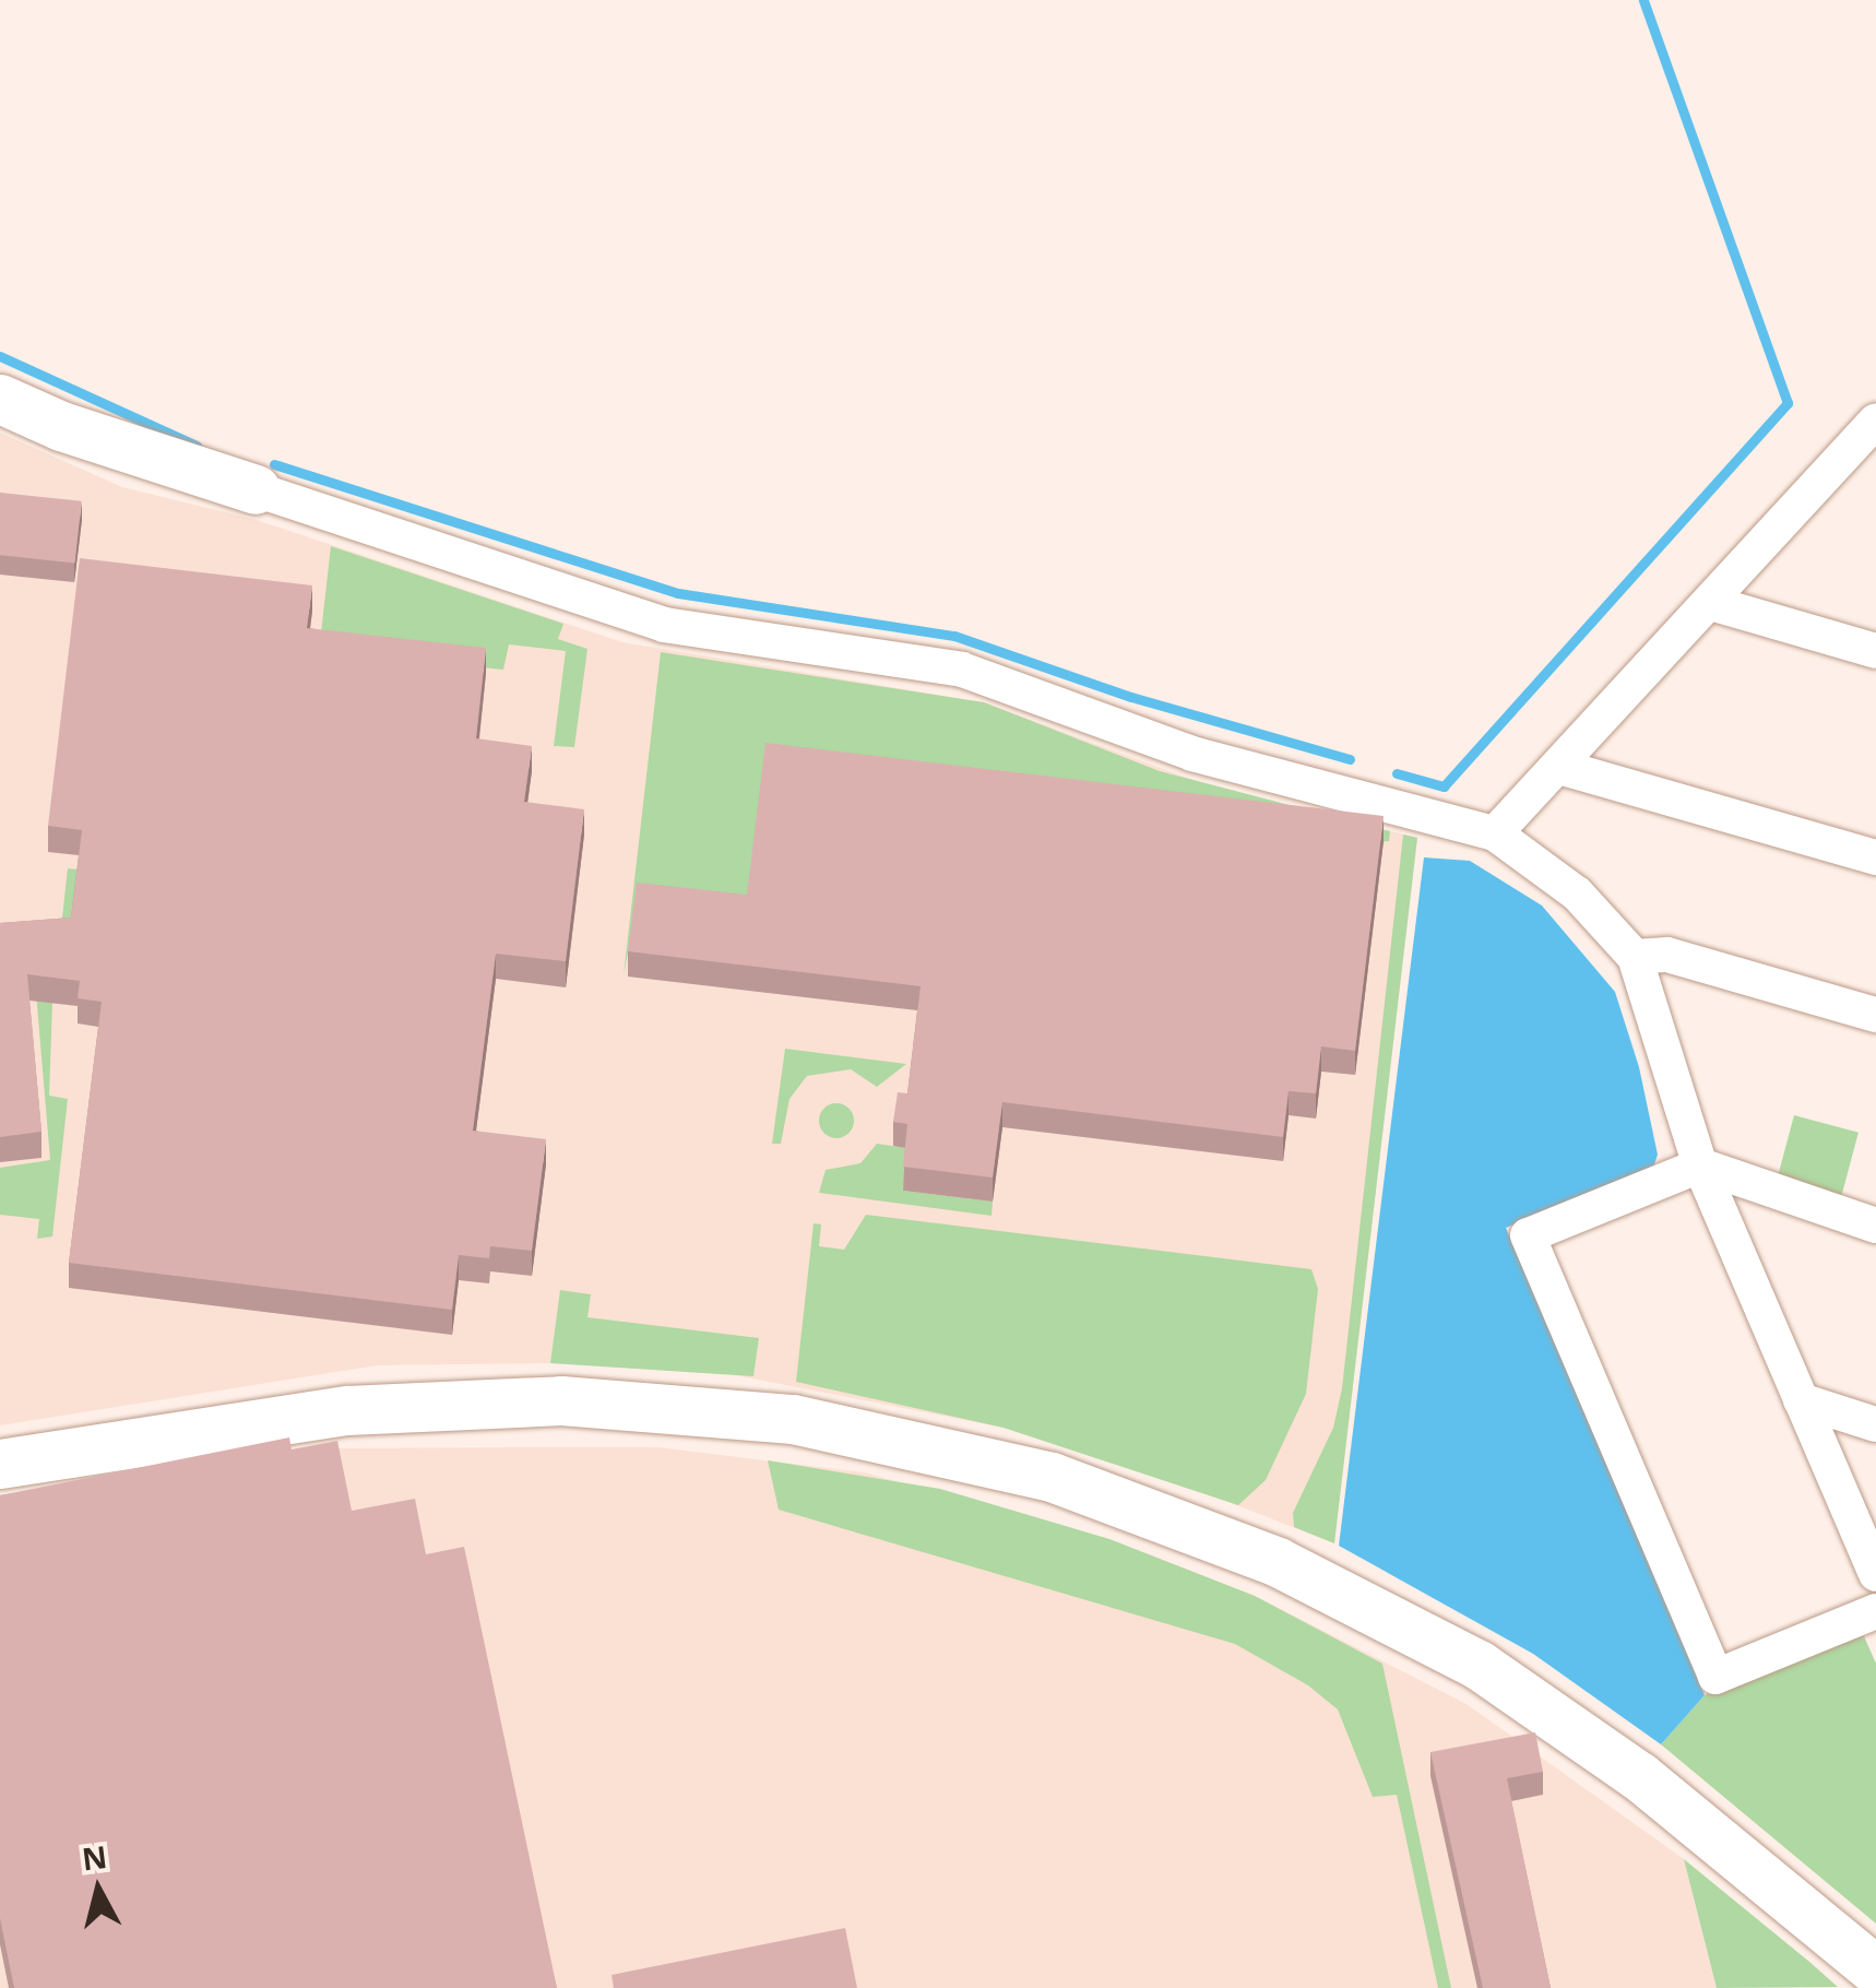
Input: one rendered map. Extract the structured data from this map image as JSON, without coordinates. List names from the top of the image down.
{
  "north": "top"
}
